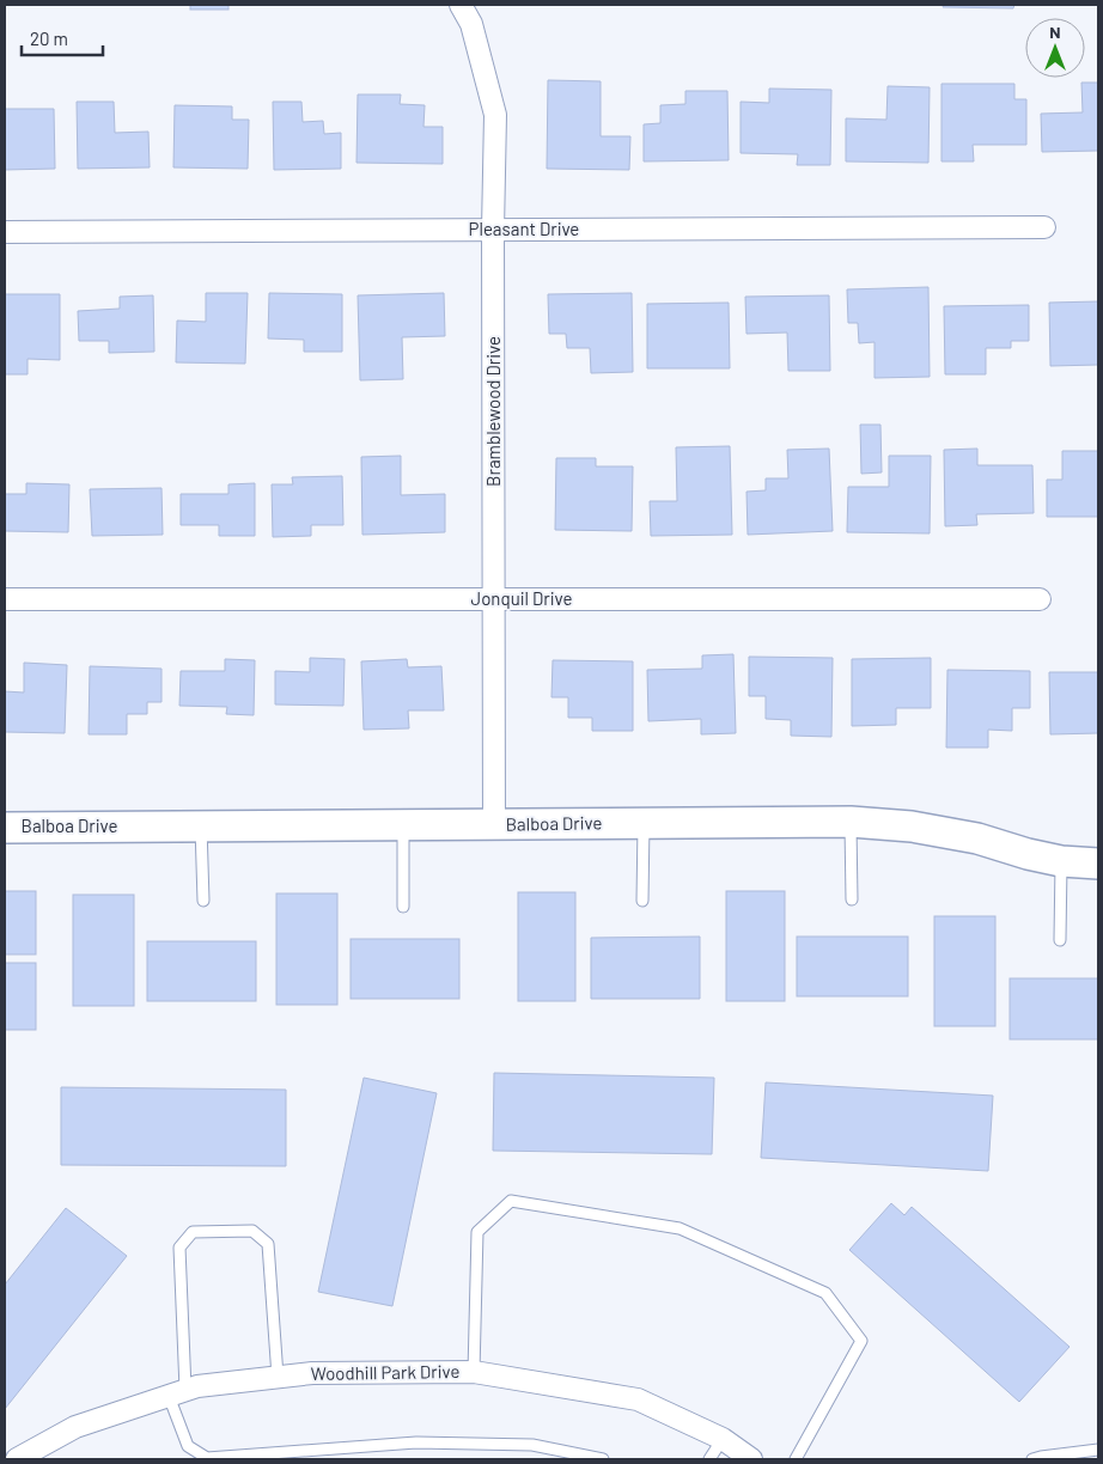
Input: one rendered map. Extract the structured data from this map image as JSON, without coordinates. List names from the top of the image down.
{
  "streets": {
    "street": [
      "Pleasant Drive",
      "Bramblewood Drive",
      "Jonquil Drive",
      "Balboa Drive",
      "Woodhill Park Drive"
    ]
  },
  "crossings": [
    ["Pleasant Drive", "Bramblewood Drive"],
    ["Bramblewood Drive", "Jonquil Drive"],
    ["Bramblewood Drive", "Balboa Drive"]
  ],
  "scale_bar": "20 m",
  "north": "top"
}
